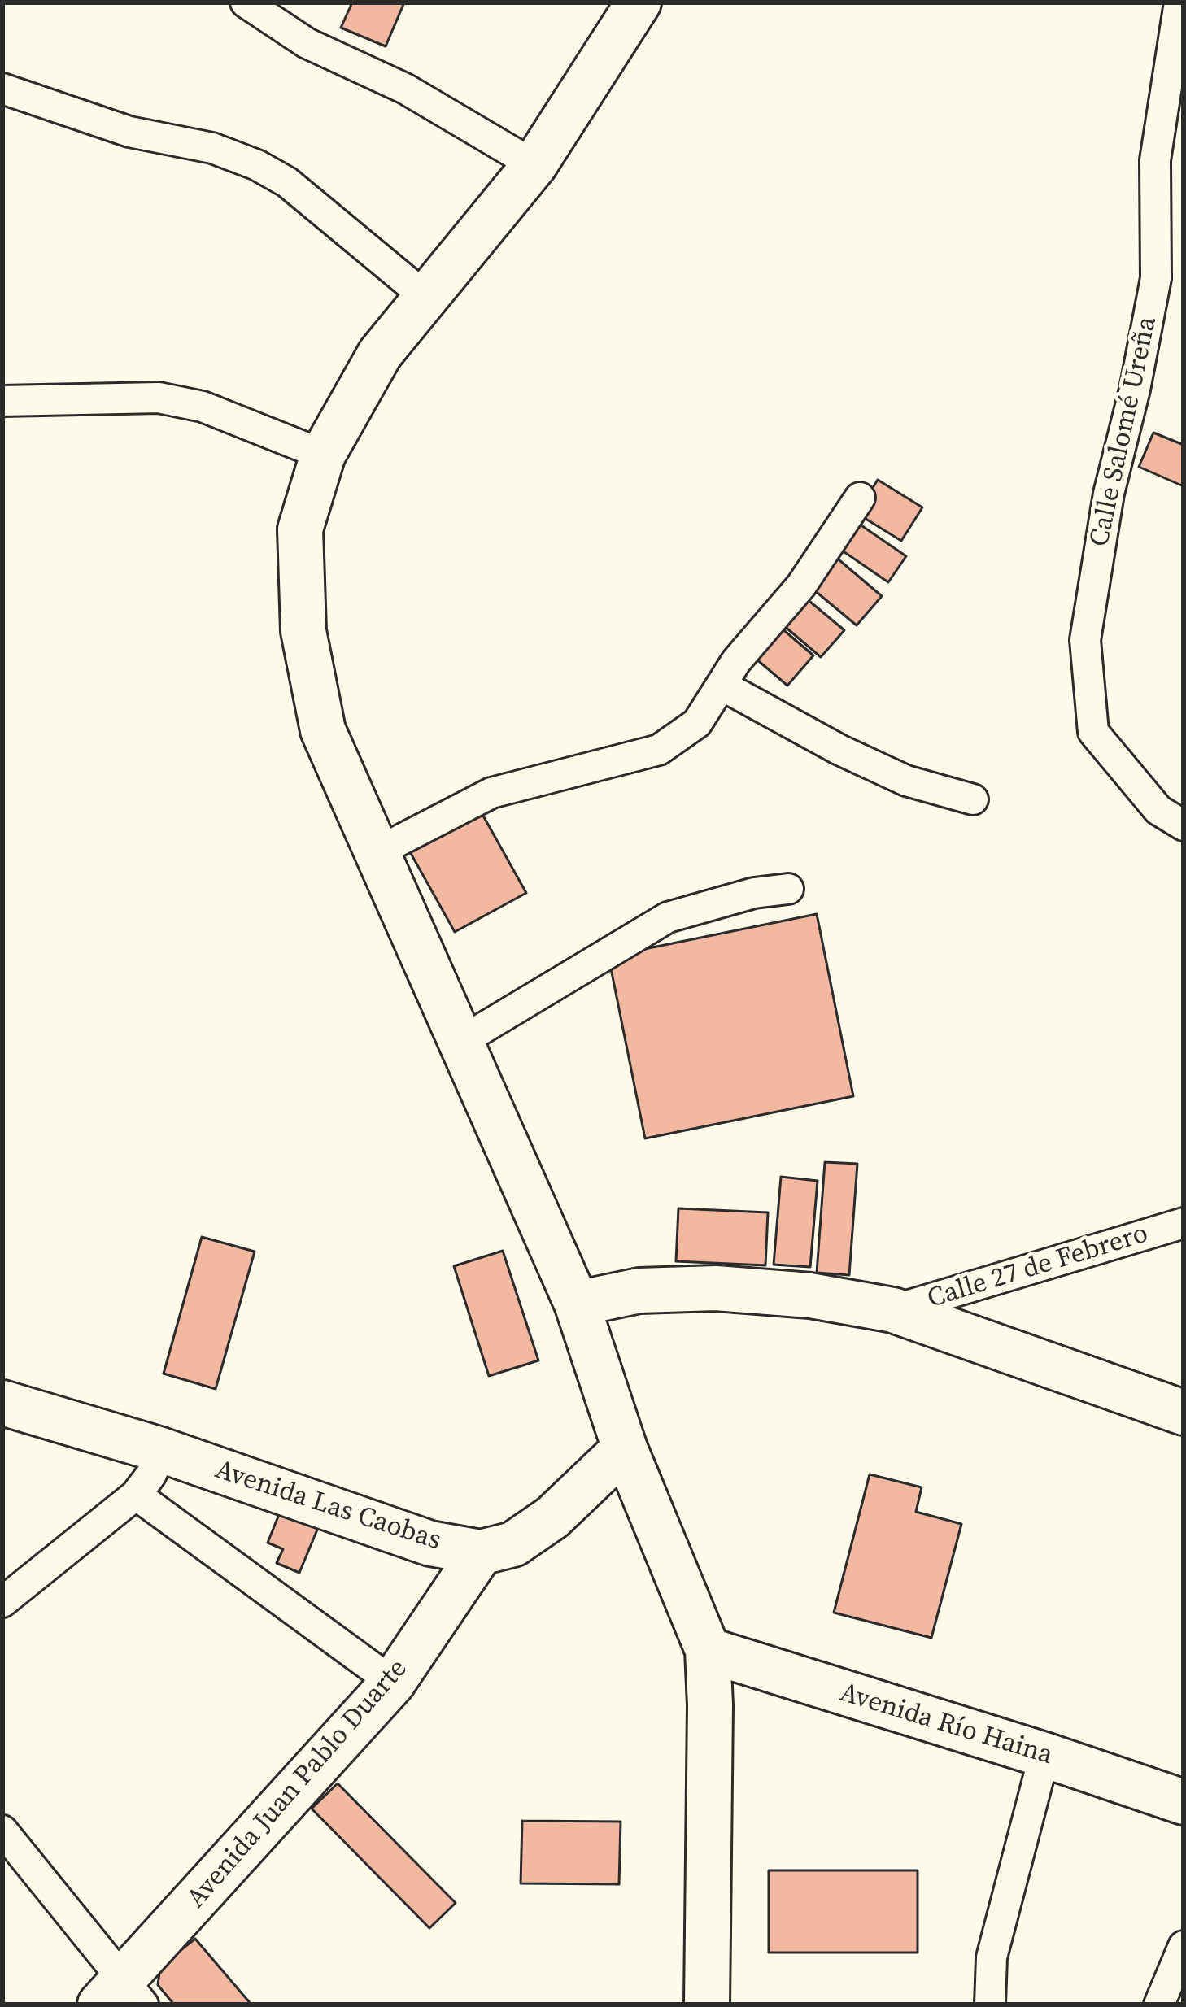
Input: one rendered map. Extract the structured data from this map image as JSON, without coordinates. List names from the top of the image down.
{
  "streets": {
    "main road": ["Avenida Las Caobas", "Avenida Río Haina", "Avenida Juan Pablo Duarte"],
    "street": ["Calle Salomé Ureña", "Calle 27 de Febrero"]
  },
  "crossings": [
    ["Avenida Las Caobas", "Avenida Juan Pablo Duarte"]
  ]
}
